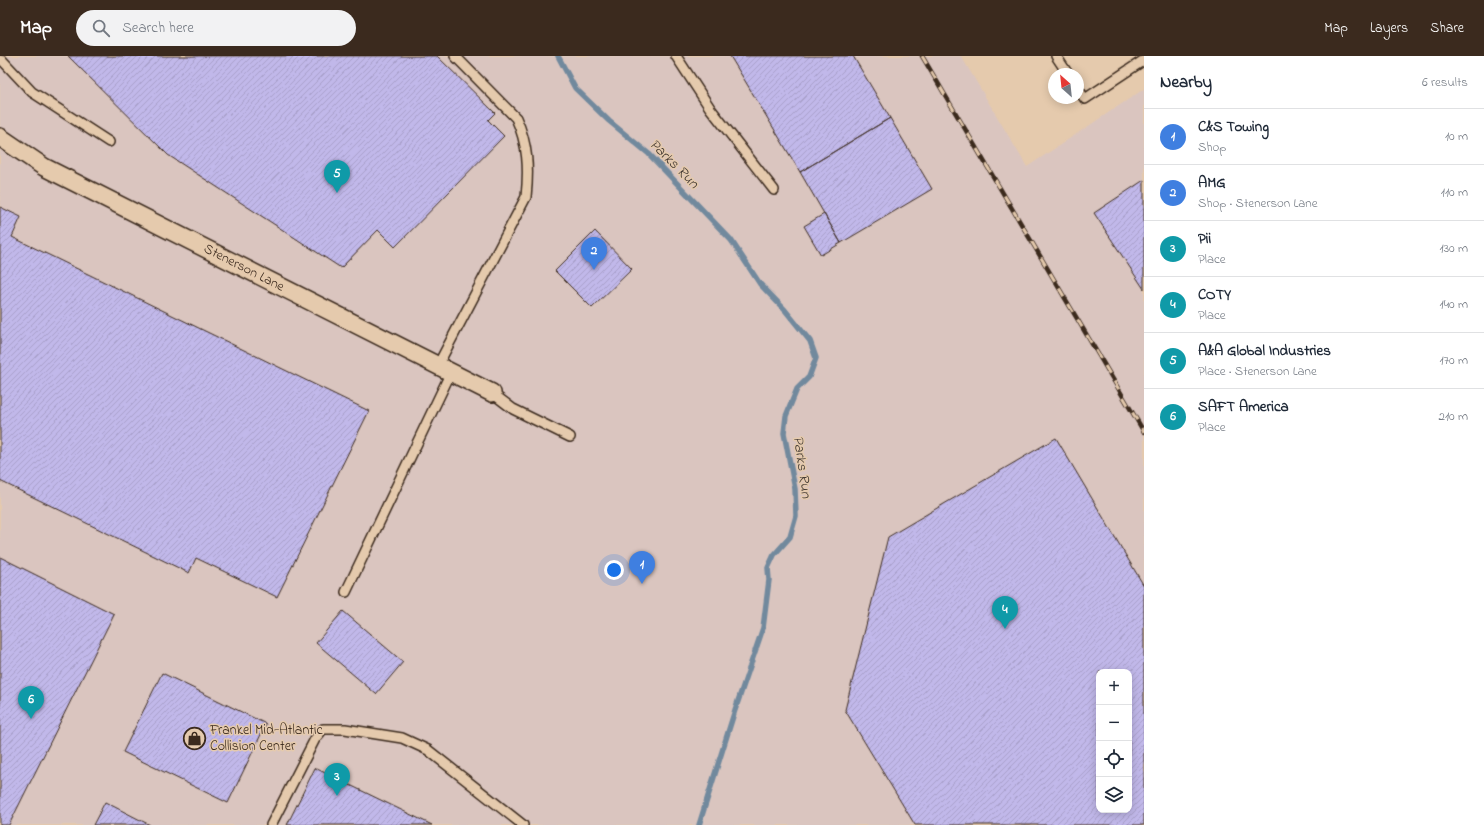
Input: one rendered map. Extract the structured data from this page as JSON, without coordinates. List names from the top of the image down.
{
  "streets": {
    "street": ["Stenerson Lane"]
  },
  "water": ["Parks Run"],
  "places": {
    "shop": ["Frankel Mid-Atlantic Collision Center"]
  },
  "north": "top left",
  "page": {
    "header": "Map",
    "search": "Search here",
    "nav": ["Map", "Layers", "Share"],
    "heading": ["Nearby", "6 results"],
    "list": [
      {
        "mark": "1",
        "name": "C&S Towing",
        "note": "Shop",
        "value": "10 m"
      },
      {
        "mark": "2",
        "name": "AMG",
        "note": "Shop · Stenerson Lane",
        "value": "110 m"
      },
      {
        "mark": "3",
        "name": "Pii",
        "note": "Place",
        "value": "130 m"
      },
      {
        "mark": "4",
        "name": "COTY",
        "note": "Place",
        "value": "140 m"
      },
      {
        "mark": "5",
        "name": "A&A Global Industries",
        "note": "Place · Stenerson Lane",
        "value": "170 m"
      },
      {
        "mark": "6",
        "name": "SAFT America",
        "note": "Place",
        "value": "210 m"
      }
    ],
    "pins": [
      "5",
      "2",
      "1",
      "4",
      "6",
      "3"
    ],
    "map_buttons": ["+", "−"]
  }
}
